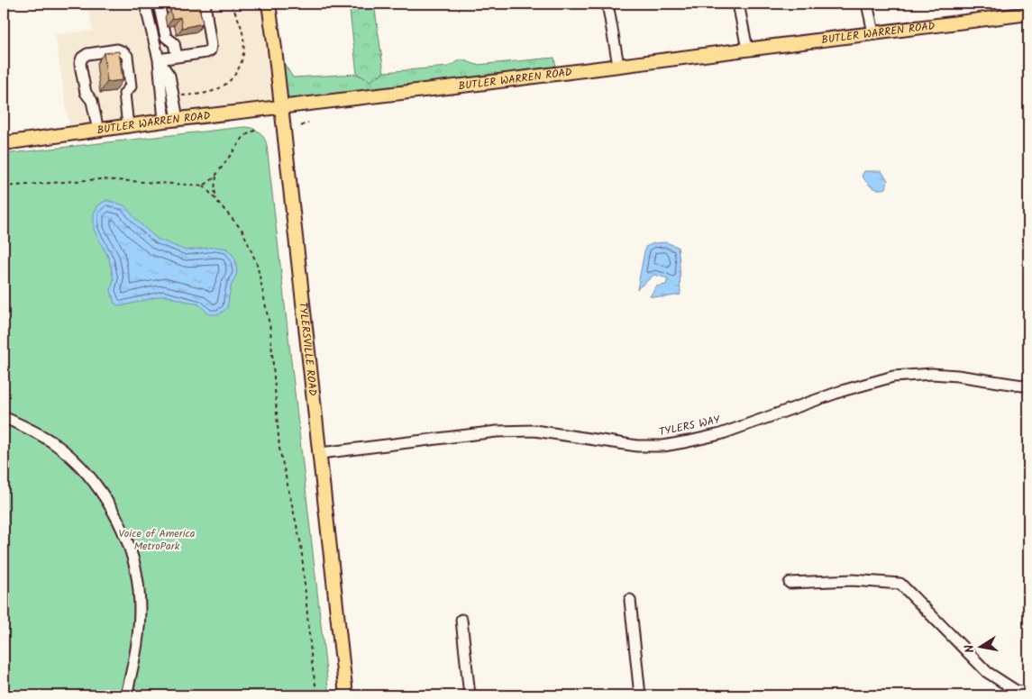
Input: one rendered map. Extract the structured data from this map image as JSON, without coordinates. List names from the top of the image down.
{
  "streets": {
    "main road": ["BUTLER WARREN ROAD", "TYLERSVILLE ROAD"],
    "street": ["TYLERS WAY"]
  },
  "crossings": [
    ["BUTLER WARREN ROAD", "TYLERSVILLE ROAD"],
    ["TYLERSVILLE ROAD", "TYLERS WAY"]
  ],
  "parks": ["Voice of America MetroPark"],
  "north": "left"
}
